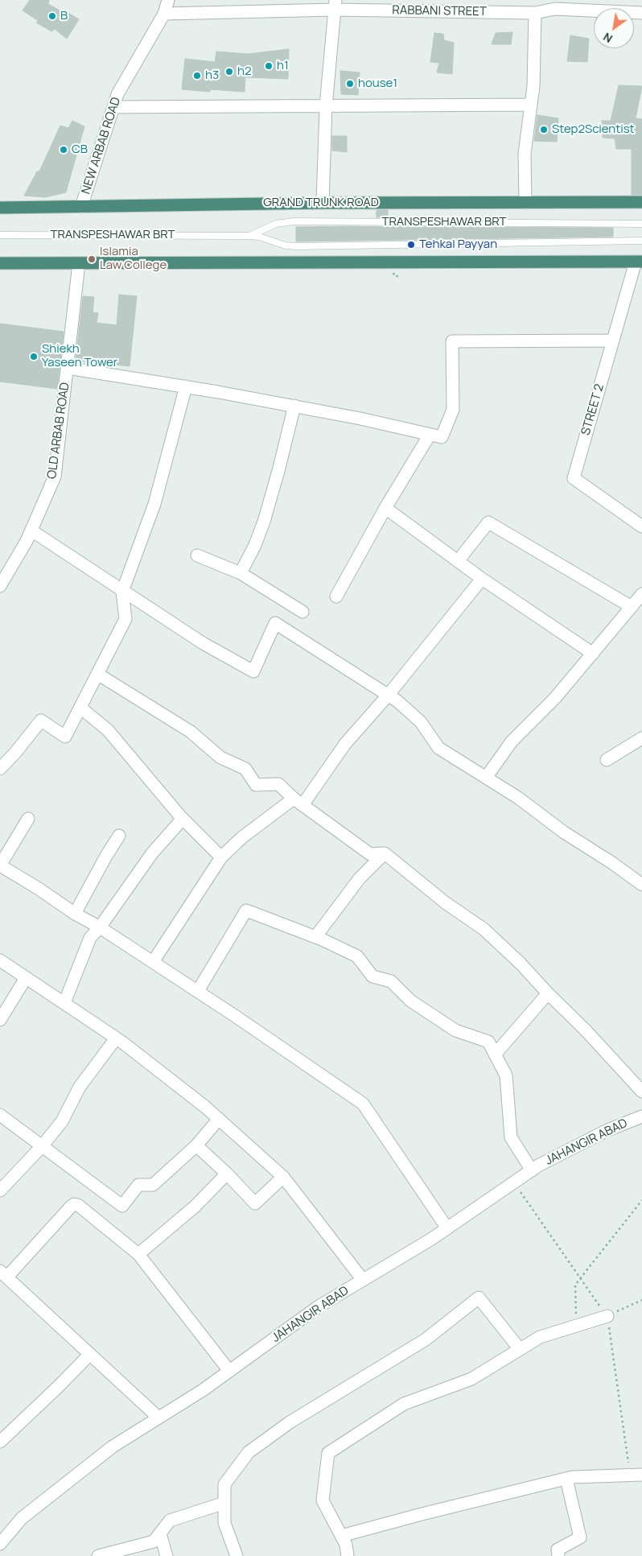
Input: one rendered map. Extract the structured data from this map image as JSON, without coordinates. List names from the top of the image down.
{
  "streets": {
    "highway": ["GRAND TRUNK ROAD"],
    "street": [
      "RABBANI STREET",
      "NEW ARBAB ROAD",
      "STREET 2",
      "OLD ARBAB ROAD",
      "JAHANGIR ABAD"
    ],
    "lane": ["TRANSPESHAWAR BRT"]
  },
  "crossings": [
    ["RABBANI STREET", "NEW ARBAB ROAD"],
    ["NEW ARBAB ROAD", "GRAND TRUNK ROAD"]
  ],
  "places": [
    "B",
    "h1",
    "h2",
    "h3",
    "house1",
    "Step2Scientist",
    "CB",
    "Tehkal Payyan",
    "Islamia Law College",
    "Shiekh Yaseen Tower"
  ],
  "north": "bottom left"
}
